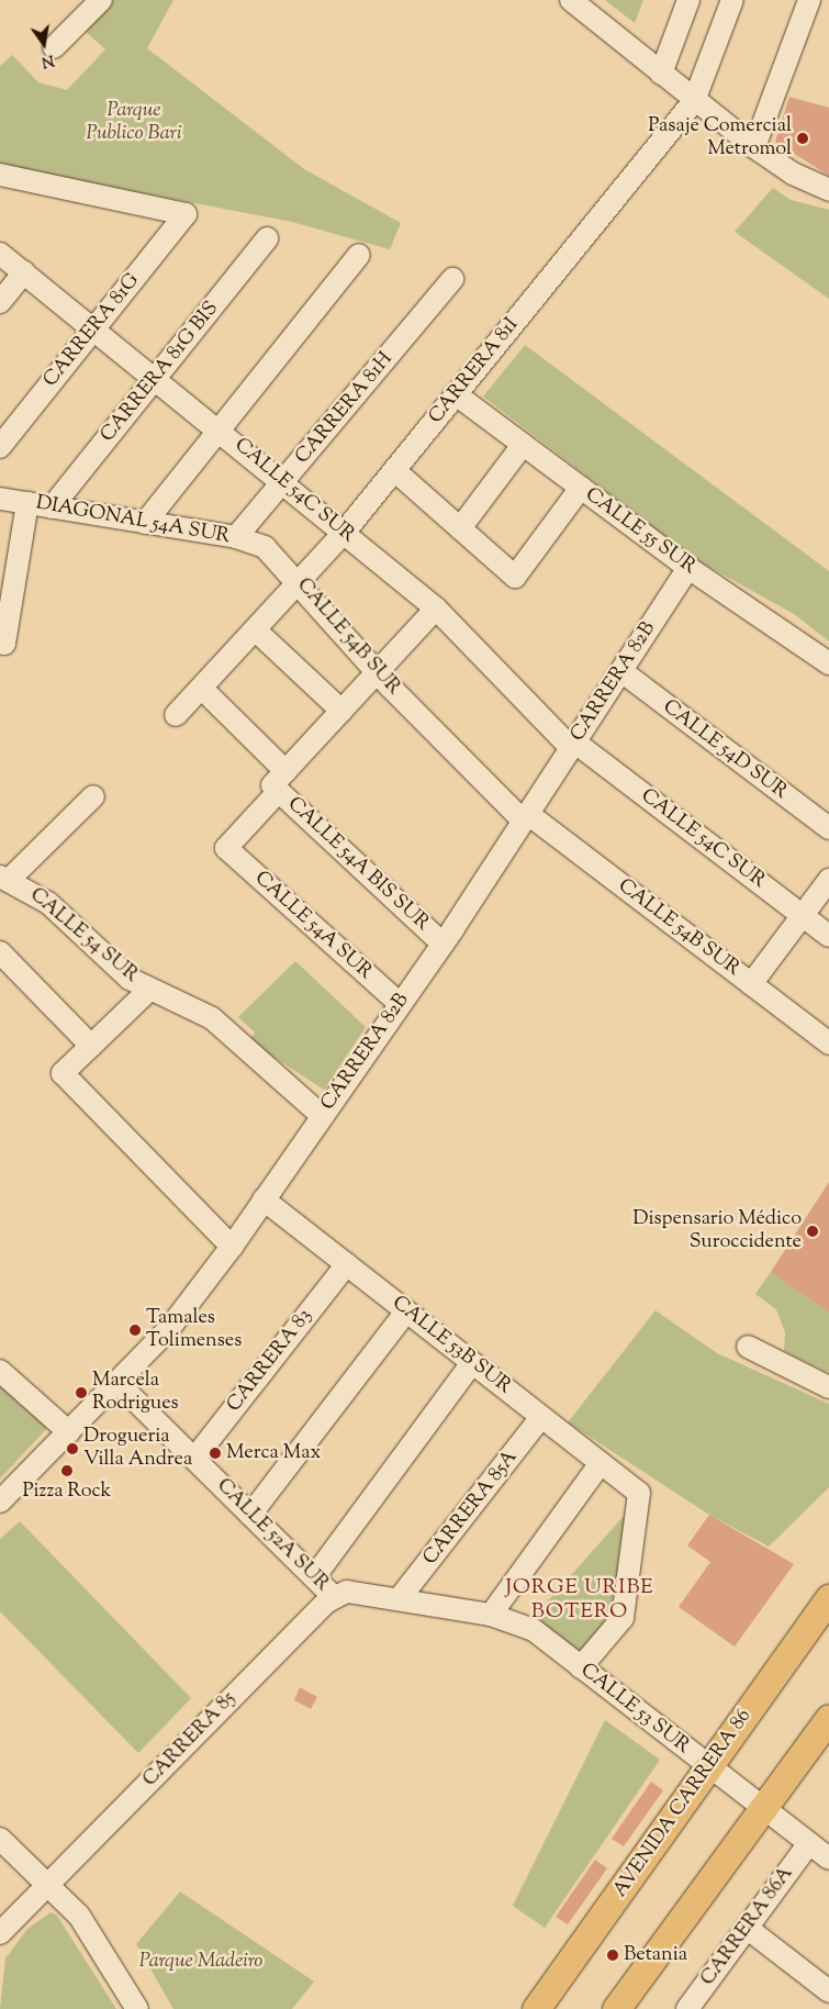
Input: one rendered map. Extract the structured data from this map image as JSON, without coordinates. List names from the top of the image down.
{
  "streets": {
    "main road": ["AVENIDA CARRERA 86"],
    "street": [
      "CARRERA 81G",
      "CARRERA 81I",
      "CARRERA 81G BIS",
      "CARRERA 81H",
      "CALLE 54C SUR",
      "DIAGONAL 54A SUR",
      "CALLE 55 SUR",
      "CALLE 54B SUR",
      "CARRERA 82B",
      "CALLE 54D SUR",
      "CALLE 54A BIS SUR",
      "CALLE 54A SUR",
      "CALLE 54 SUR",
      "CALLE 53B SUR",
      "CARRERA 83",
      "CARRERA 85A",
      "CALLE 52A SUR",
      "CALLE 53 SUR",
      "CARRERA 85",
      "CARRERA 86A"
    ]
  },
  "crossings": [
    ["CARRERA 81G", "CALLE 54C SUR"],
    ["CARRERA 81I", "CALLE 54C SUR"],
    ["CARRERA 81I", "CALLE 55 SUR"],
    ["CARRERA 81I", "CALLE 54B SUR"],
    ["CARRERA 81I", "CALLE 54A BIS SUR"],
    ["CARRERA 81G BIS", "CALLE 54C SUR"],
    ["CARRERA 81G BIS", "DIAGONAL 54A SUR"],
    ["CARRERA 81H", "CALLE 54C SUR"],
    ["CARRERA 81H", "DIAGONAL 54A SUR"],
    ["CALLE 54C SUR", "CARRERA 82B"],
    ["DIAGONAL 54A SUR", "CALLE 54B SUR"],
    ["CALLE 55 SUR", "CARRERA 82B"],
    ["CALLE 54B SUR", "CARRERA 82B"],
    ["CARRERA 82B", "CALLE 54D SUR"],
    ["CARRERA 82B", "CALLE 54A BIS SUR"],
    ["CARRERA 82B", "CALLE 54A SUR"],
    ["CARRERA 82B", "CALLE 54 SUR"],
    ["CARRERA 82B", "CALLE 53B SUR"],
    ["CARRERA 82B", "CALLE 52A SUR"],
    ["CALLE 54A BIS SUR", "CALLE 54A SUR"],
    ["CALLE 53B SUR", "CARRERA 83"],
    ["CALLE 53B SUR", "CARRERA 85A"],
    ["CALLE 53B SUR", "CALLE 53 SUR"],
    ["CARRERA 83", "CALLE 52A SUR"],
    ["CARRERA 85A", "CALLE 53 SUR"],
    ["CALLE 52A SUR", "CALLE 53 SUR"],
    ["CALLE 52A SUR", "CARRERA 85"],
    ["CALLE 53 SUR", "CARRERA 85"],
    ["CALLE 53 SUR", "AVENIDA CARRERA 86"],
    ["CALLE 53 SUR", "CARRERA 86A"]
  ],
  "districts": ["JORGE URIBE BOTERO"],
  "parks": ["Parque Publico Bari", "Parque Madeiro"],
  "places": [
    "Pasaje Comercial Metromol",
    "Dispensario Médico Suroccidente",
    "Tamales Tolimenses",
    "Marcela Rodrigues",
    "Drogueria Villa Andrea",
    "Merca Max",
    "Pizza Rock",
    "Betania"
  ],
  "north": "bottom"
}
